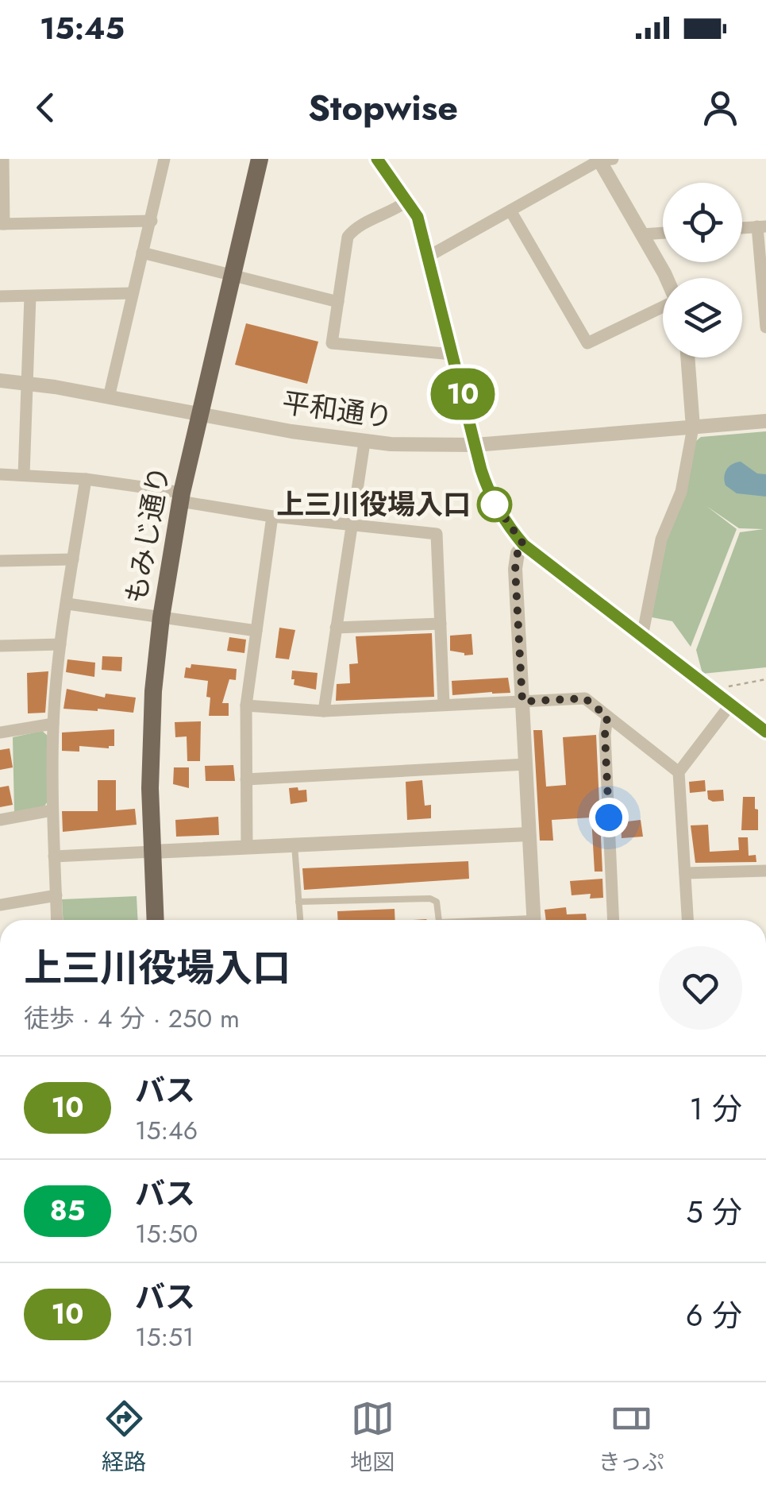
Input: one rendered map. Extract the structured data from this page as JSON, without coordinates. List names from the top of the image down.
{
  "streets": {
    "main road": ["もみじ通り"],
    "street": ["平和通り"]
  },
  "crossings": [
    ["平和通り", "もみじ通り"]
  ],
  "places": ["上三川役場入口"],
  "lines": ["bus line 10"],
  "page": {
    "status": "15:45",
    "header": "Stopwise",
    "on_map": "10",
    "heading": ["上三川役場入口", "徒歩 · 4 分 · 250 m"],
    "list": [
      {
        "mark": "10",
        "name": "バス",
        "note": "15:46",
        "value": "1 分"
      },
      {
        "mark": "85",
        "name": "バス",
        "note": "15:50",
        "value": "5 分"
      },
      {
        "mark": "10",
        "name": "バス",
        "note": "15:51",
        "value": "6 分"
      }
    ],
    "tabs": ["経路", "地図", "きっぷ"]
  }
}
